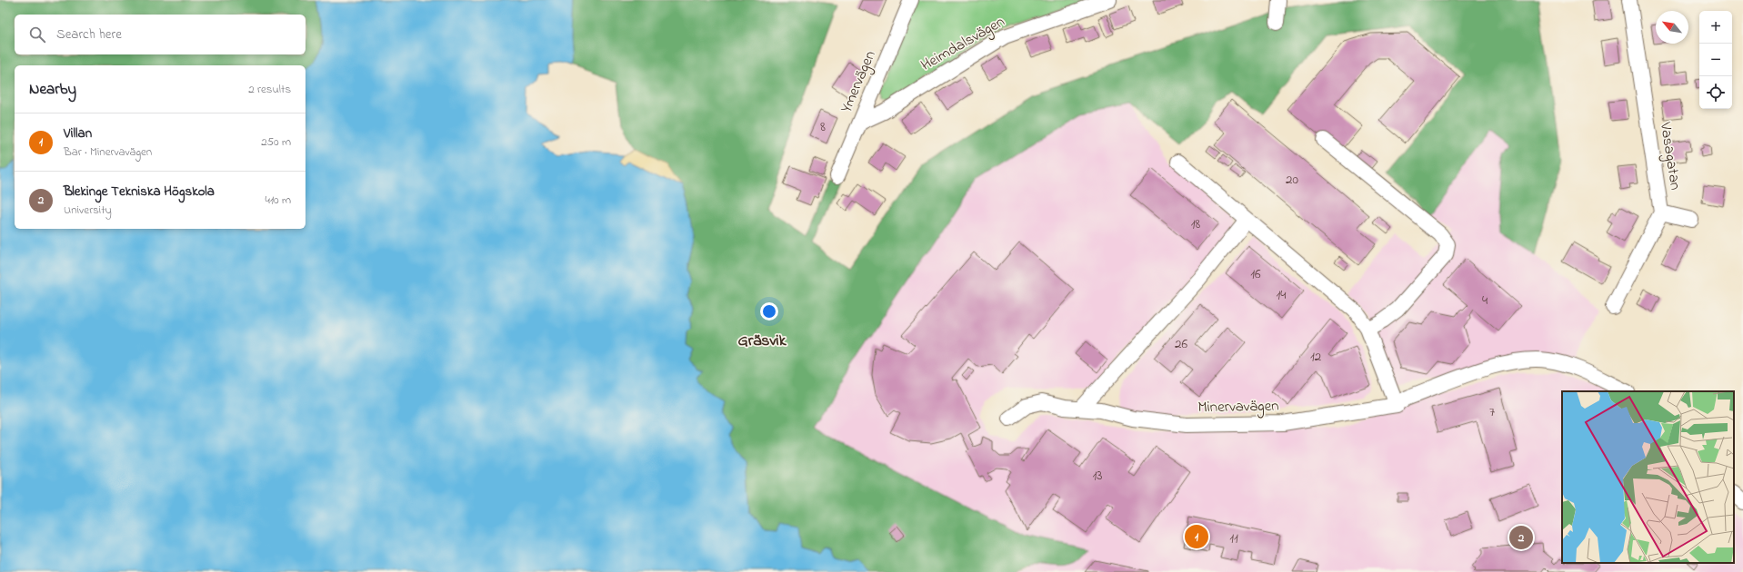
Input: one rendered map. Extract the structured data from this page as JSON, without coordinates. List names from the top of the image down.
{
  "streets": {
    "street": [
      "Heimdalsvägen",
      "Ymervägen",
      "Vasagatan",
      "Minervavägen"
    ]
  },
  "crossings": [
    ["Heimdalsvägen", "Ymervägen"]
  ],
  "districts": ["Gräsvik"],
  "house_numbers": [
    "8",
    "20",
    "18",
    "16",
    "14",
    "4",
    "26",
    "12",
    "7",
    "13",
    "11"
  ],
  "north": "top left",
  "page": {
    "map_buttons": ["+", "−"],
    "search": "Search here",
    "heading": ["Nearby", "2 results"],
    "list": [
      {
        "mark": "1",
        "name": "Villan",
        "note": "Bar · Minervavägen",
        "value": "250 m"
      },
      {
        "mark": "2",
        "name": "Blekinge Tekniska Högskola",
        "note": "University",
        "value": "410 m"
      }
    ],
    "pins": ["1", "2"]
  }
}
